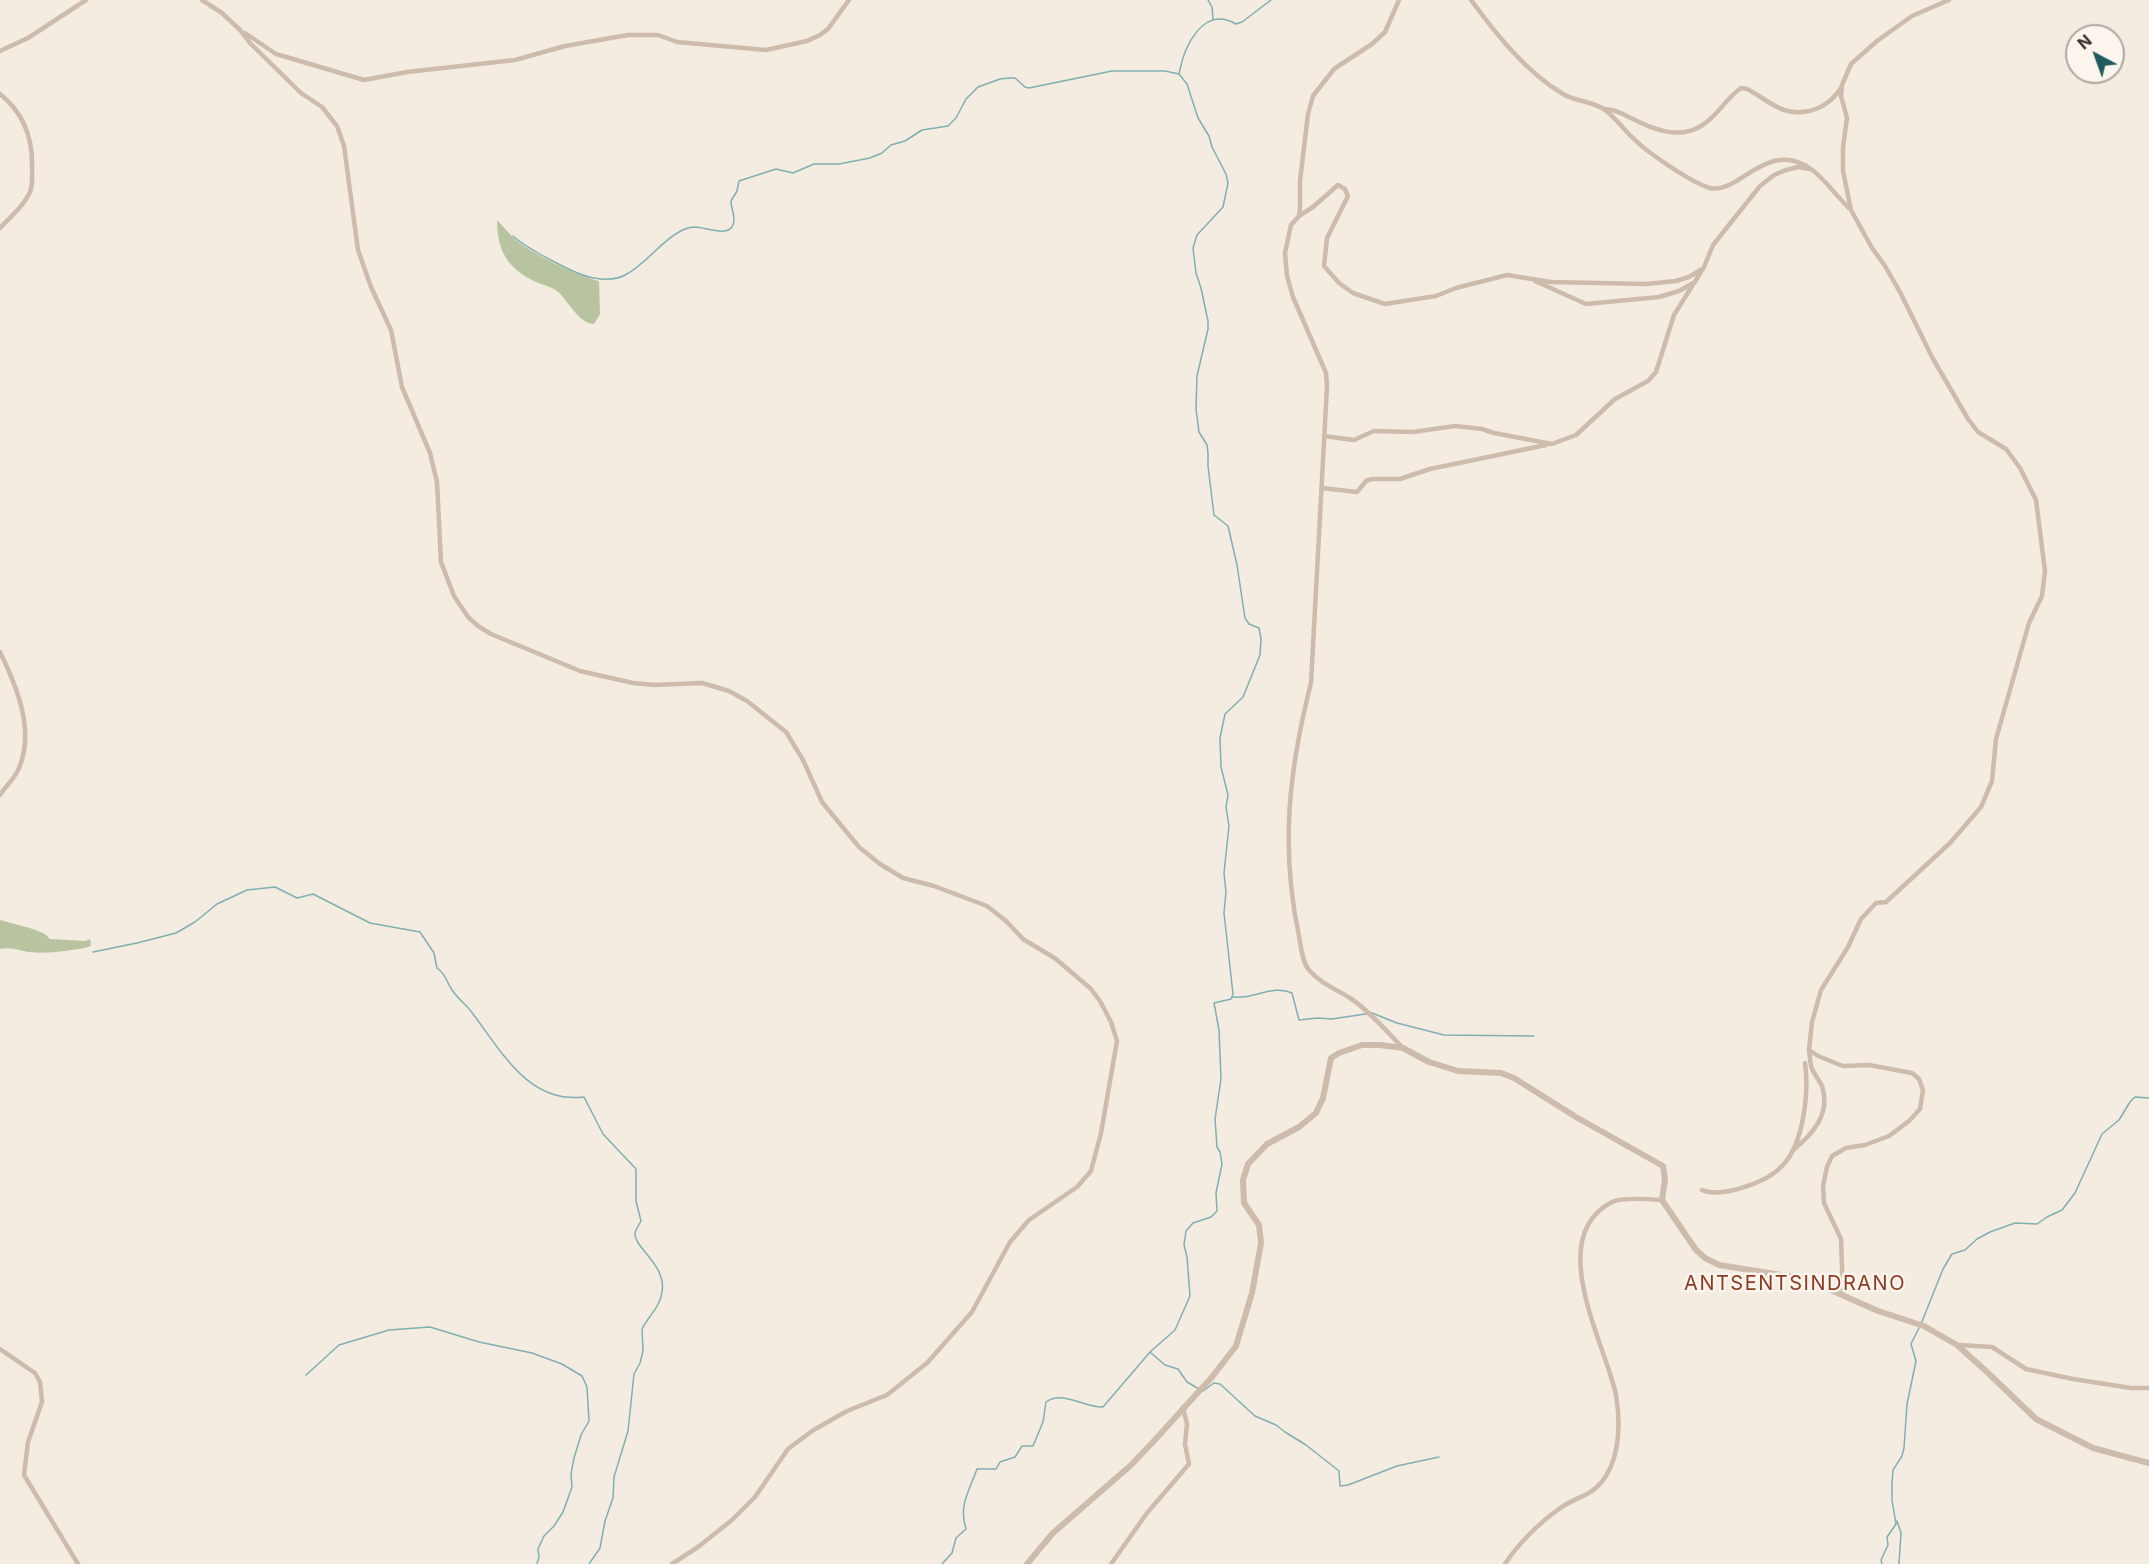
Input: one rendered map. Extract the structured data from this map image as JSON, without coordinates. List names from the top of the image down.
{
  "districts": ["ANTSENTSINDRANO"],
  "north": "top left"
}
